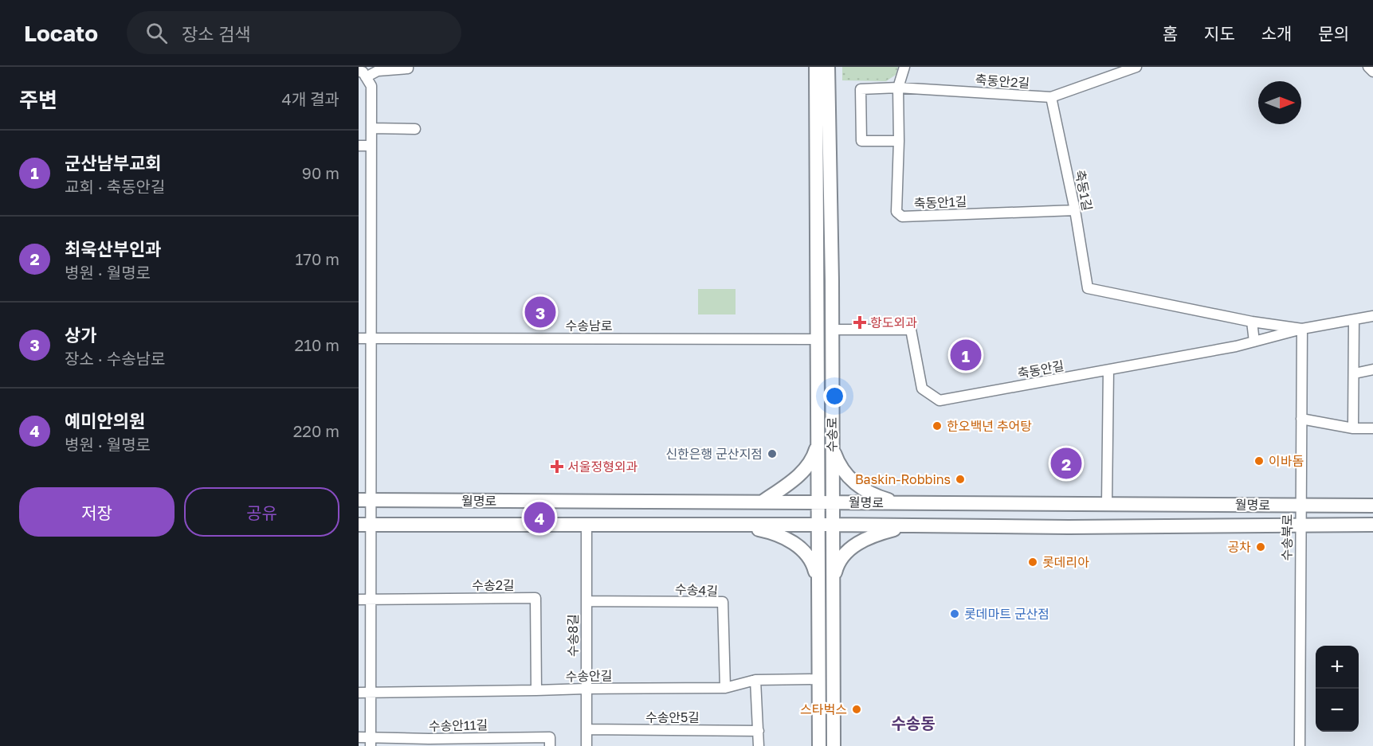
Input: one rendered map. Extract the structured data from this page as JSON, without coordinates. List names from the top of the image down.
{
  "streets": {
    "street": [
      "축동안2길",
      "축동1길",
      "축동안1길",
      "수송남로",
      "축동안길",
      "수송로",
      "월명로",
      "수송북로",
      "수송2길",
      "수송4길",
      "수송8길",
      "수송안길",
      "수송안5길",
      "수송안11길"
    ]
  },
  "crossings": [
    ["축동안2길", "축동1길"],
    ["축동안2길", "축동안1길"],
    ["축동1길", "축동안1길"],
    ["축동1길", "축동안길"],
    ["수송남로", "수송로"],
    ["축동안길", "수송로"],
    ["축동안길", "수송북로"],
    ["수송로", "월명로"],
    ["수송로", "수송안길"],
    ["월명로", "수송북로"],
    ["월명로", "수송8길"],
    ["수송2길", "수송안길"],
    ["수송4길", "수송8길"],
    ["수송4길", "수송안길"],
    ["수송8길", "수송안길"],
    ["수송8길", "수송안5길"]
  ],
  "districts": ["수송동"],
  "places": {
    "health": ["항도외과", "서울정형외과"],
    "other": [
      "한오백년 추어탕",
      "신한은행 군산지점",
      "이바돔",
      "Baskin-Robbins",
      "공차",
      "롯데리아",
      "롯데마트 군산점",
      "스타벅스"
    ]
  },
  "north": "right",
  "page": {
    "header": "Locato",
    "search": "장소 검색",
    "nav": [
      "홈",
      "지도",
      "소개",
      "문의"
    ],
    "heading": ["주변", "4개 결과"],
    "list": [
      {
        "mark": "1",
        "name": "군산남부교회",
        "note": "교회 · 축동안길",
        "value": "90 m"
      },
      {
        "mark": "2",
        "name": "최욱산부인과",
        "note": "병원 · 월명로",
        "value": "170 m"
      },
      {
        "mark": "3",
        "name": "상가",
        "note": "장소 · 수송남로",
        "value": "210 m"
      },
      {
        "mark": "4",
        "name": "예미안의원",
        "note": "병원 · 월명로",
        "value": "220 m"
      }
    ],
    "pins": [
      "3",
      "1",
      "2",
      "4"
    ],
    "buttons": ["저장", "공유"],
    "map_buttons": ["+", "−"]
  }
}
